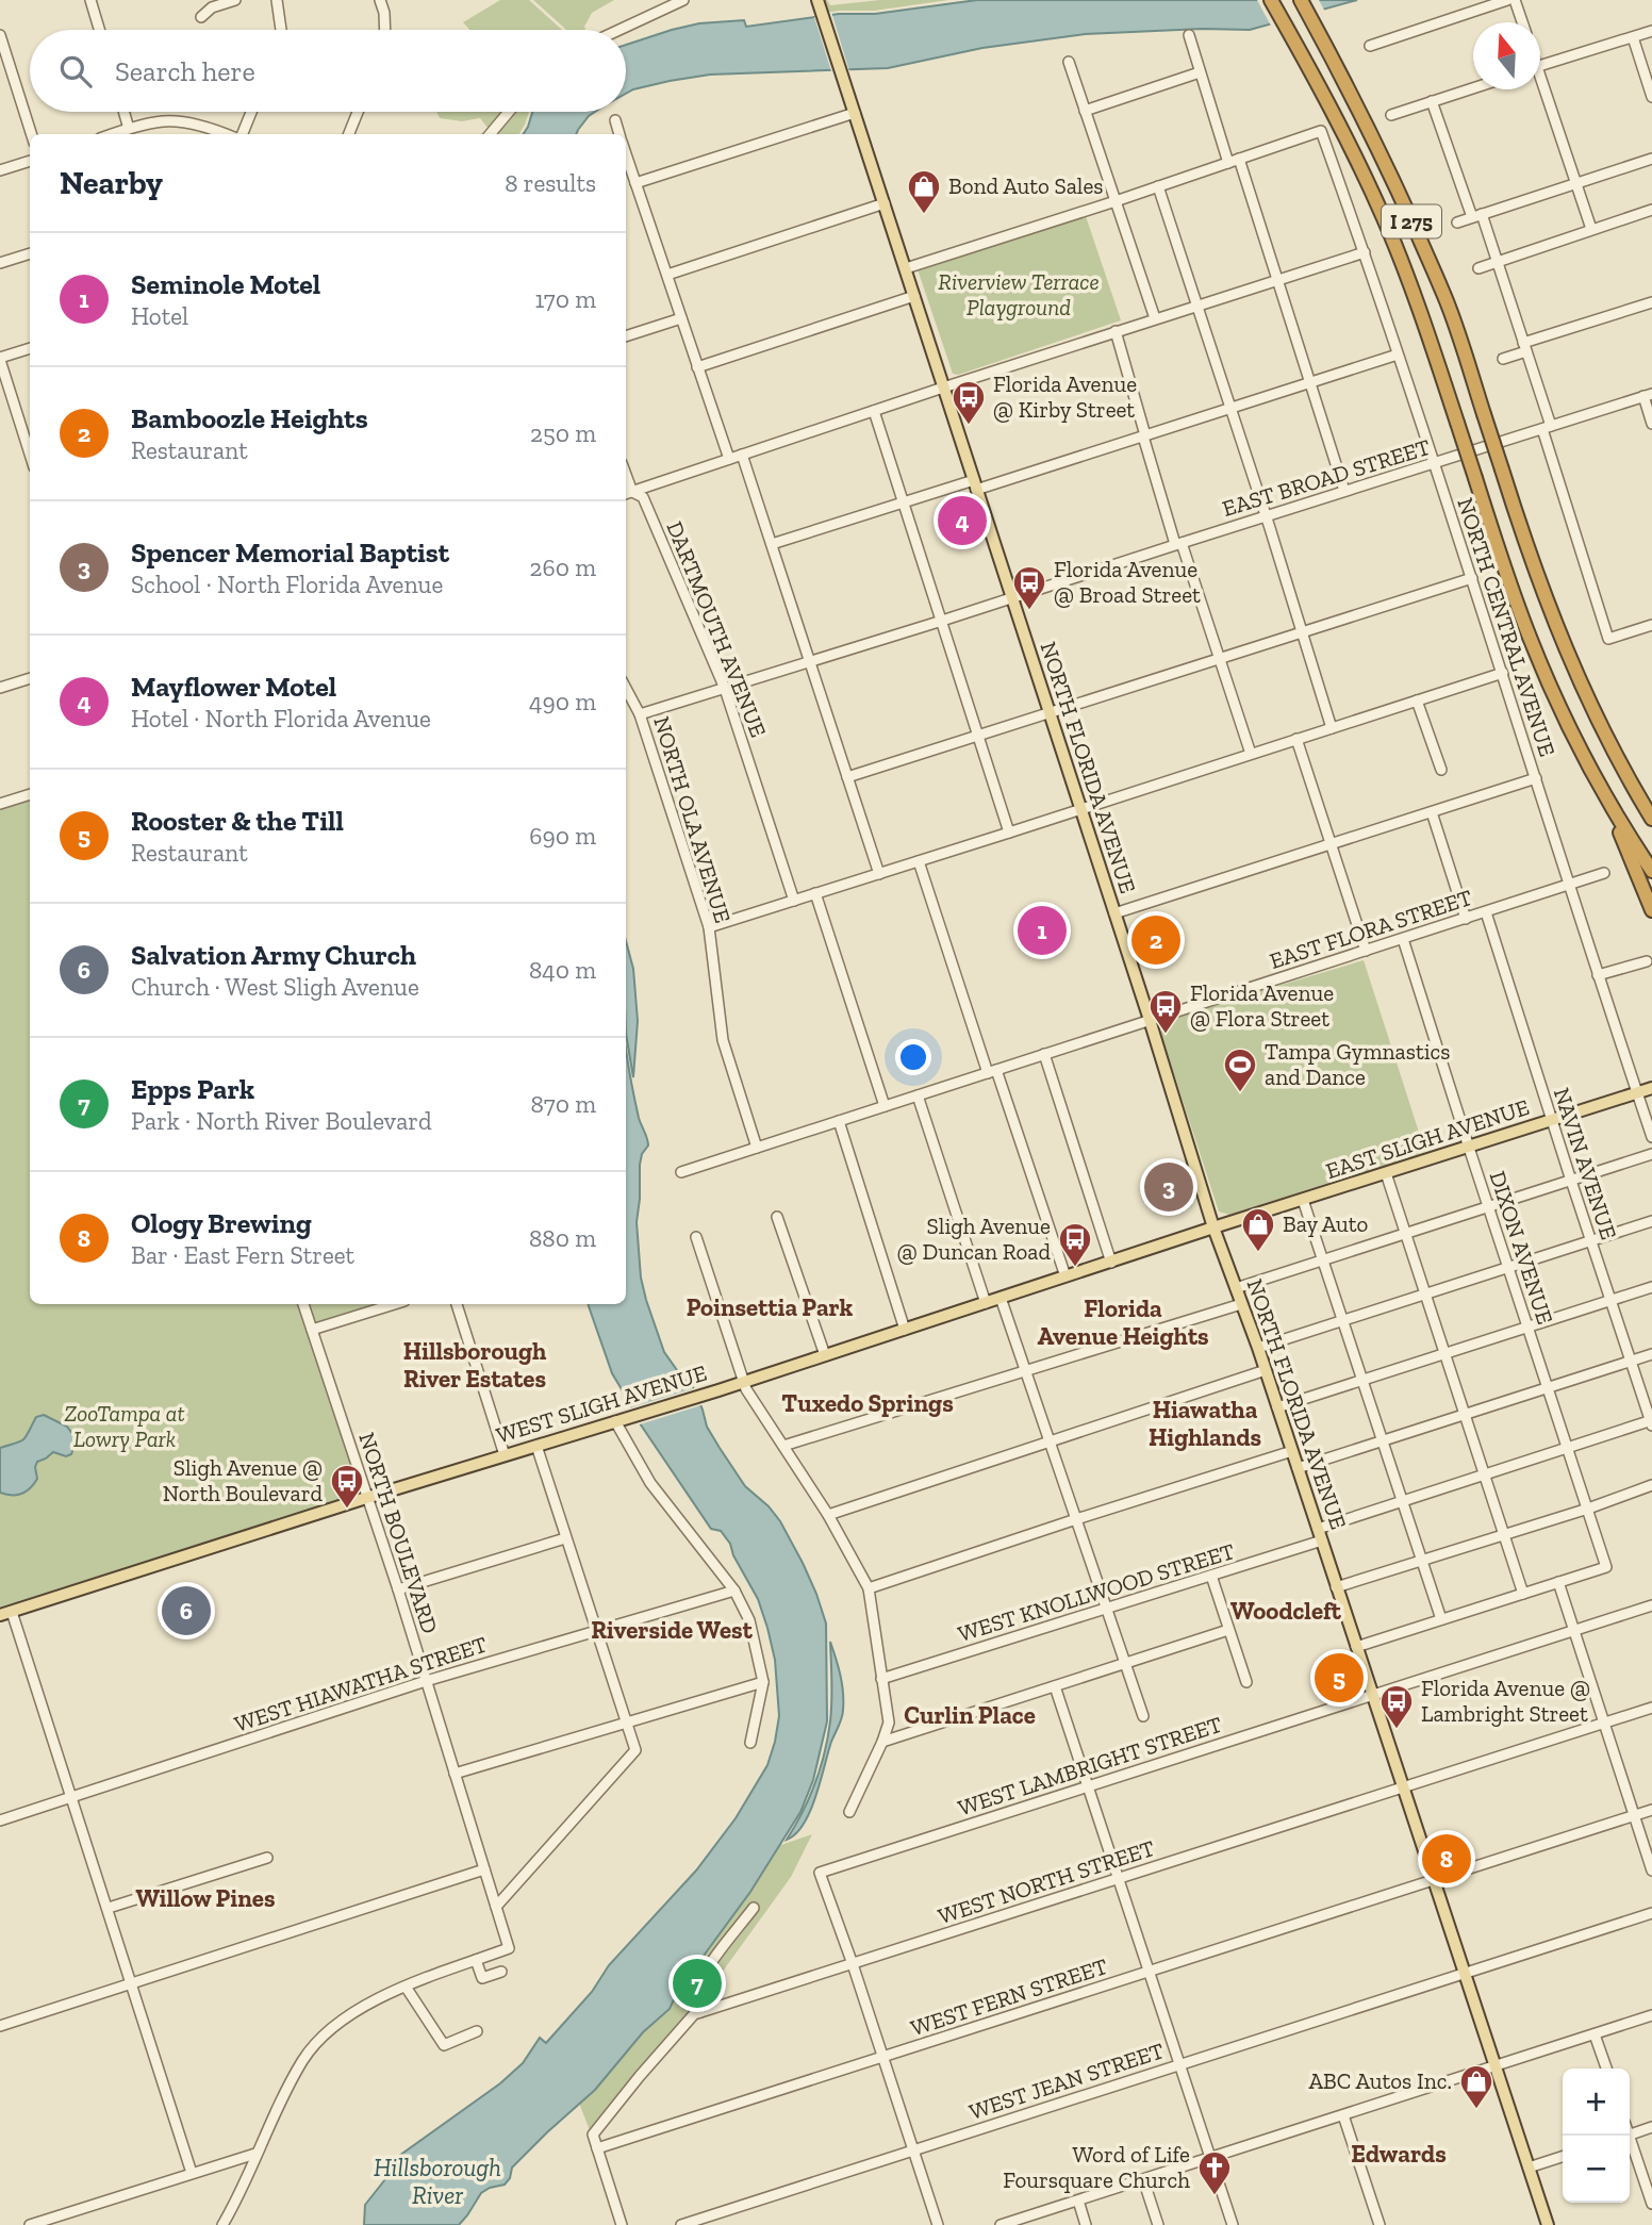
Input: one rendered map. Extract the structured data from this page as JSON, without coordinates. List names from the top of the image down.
{
  "streets": {
    "highway": ["I 275"],
    "main road": ["NORTH FLORIDA AVENUE", "EAST SLIGH AVENUE", "WEST SLIGH AVENUE"],
    "street": [
      "EAST BROAD STREET",
      "NORTH CENTRAL AVENUE",
      "DARTMOUTH AVENUE",
      "NORTH OLA AVENUE",
      "EAST FLORA STREET",
      "NAVIN AVENUE",
      "DIXON AVENUE",
      "NORTH BOULEVARD",
      "WEST KNOLLWOOD STREET",
      "WEST HIAWATHA STREET",
      "WEST LAMBRIGHT STREET",
      "WEST NORTH STREET",
      "WEST FERN STREET",
      "WEST JEAN STREET"
    ]
  },
  "crossings": [
    ["EAST BROAD STREET", "NORTH CENTRAL AVENUE"],
    ["EAST BROAD STREET", "DARTMOUTH AVENUE"],
    ["EAST BROAD STREET", "NORTH FLORIDA AVENUE"],
    ["EAST BROAD STREET", "NORTH OLA AVENUE"],
    ["NORTH CENTRAL AVENUE", "EAST FLORA STREET"],
    ["NORTH CENTRAL AVENUE", "EAST SLIGH AVENUE"],
    ["NORTH FLORIDA AVENUE", "EAST FLORA STREET"],
    ["NORTH FLORIDA AVENUE", "EAST SLIGH AVENUE"],
    ["NORTH FLORIDA AVENUE", "WEST SLIGH AVENUE"],
    ["NORTH FLORIDA AVENUE", "WEST KNOLLWOOD STREET"],
    ["NORTH FLORIDA AVENUE", "WEST LAMBRIGHT STREET"],
    ["NORTH FLORIDA AVENUE", "WEST NORTH STREET"],
    ["NORTH FLORIDA AVENUE", "WEST FERN STREET"],
    ["NORTH FLORIDA AVENUE", "WEST JEAN STREET"],
    ["NORTH OLA AVENUE", "EAST FLORA STREET"],
    ["EAST FLORA STREET", "NAVIN AVENUE"],
    ["EAST FLORA STREET", "DIXON AVENUE"],
    ["EAST SLIGH AVENUE", "NAVIN AVENUE"],
    ["EAST SLIGH AVENUE", "DIXON AVENUE"],
    ["EAST SLIGH AVENUE", "WEST SLIGH AVENUE"],
    ["WEST SLIGH AVENUE", "NORTH BOULEVARD"],
    ["NORTH BOULEVARD", "WEST HIAWATHA STREET"],
    ["WEST LAMBRIGHT STREET", "WEST NORTH STREET"]
  ],
  "districts": [
    "Poinsettia Park",
    "Florida Avenue Heights",
    "Hillsborough River Estates",
    "Tuxedo Springs",
    "Hiawatha Highlands",
    "Woodcleft",
    "Riverside West",
    "Curlin Place",
    "Willow Pines",
    "Edwards"
  ],
  "water": ["Hillsborough River"],
  "parks": ["Riverview Terrace Playground", "ZooTampa at Lowry Park"],
  "places": {
    "shop": ["Bond Auto Sales", "Bay Auto", "ABC Autos Inc."],
    "bus stop": [
      "Florida Avenue @ Kirby Street",
      "Florida Avenue @ Broad Street",
      "Florida Avenue @ Flora Street",
      "Sligh Avenue @ Duncan Road",
      "Sligh Avenue @ North Boulevard",
      "Florida Avenue @ Lambright Street"
    ],
    "sports": ["Tampa Gymnastics and Dance"],
    "church": ["Word of Life Foursquare Church"]
  },
  "north": "top",
  "page": {
    "search": "Search here",
    "heading": ["Nearby", "8 results"],
    "list": [
      {
        "mark": "1",
        "name": "Seminole Motel",
        "note": "Hotel",
        "value": "170 m"
      },
      {
        "mark": "2",
        "name": "Bamboozle Heights",
        "note": "Restaurant",
        "value": "250 m"
      },
      {
        "mark": "3",
        "name": "Spencer Memorial Baptist",
        "note": "School · North Florida Avenue",
        "value": "260 m"
      },
      {
        "mark": "4",
        "name": "Mayflower Motel",
        "note": "Hotel · North Florida Avenue",
        "value": "490 m"
      },
      {
        "mark": "5",
        "name": "Rooster & the Till",
        "note": "Restaurant",
        "value": "690 m"
      },
      {
        "mark": "6",
        "name": "Salvation Army Church",
        "note": "Church · West Sligh Avenue",
        "value": "840 m"
      },
      {
        "mark": "7",
        "name": "Epps Park",
        "note": "Park · North River Boulevard",
        "value": "870 m"
      },
      {
        "mark": "8",
        "name": "Ology Brewing",
        "note": "Bar · East Fern Street",
        "value": "880 m"
      }
    ],
    "pins": [
      "4",
      "1",
      "2",
      "3",
      "6",
      "5",
      "8",
      "7"
    ],
    "map_buttons": ["+", "−"]
  }
}
